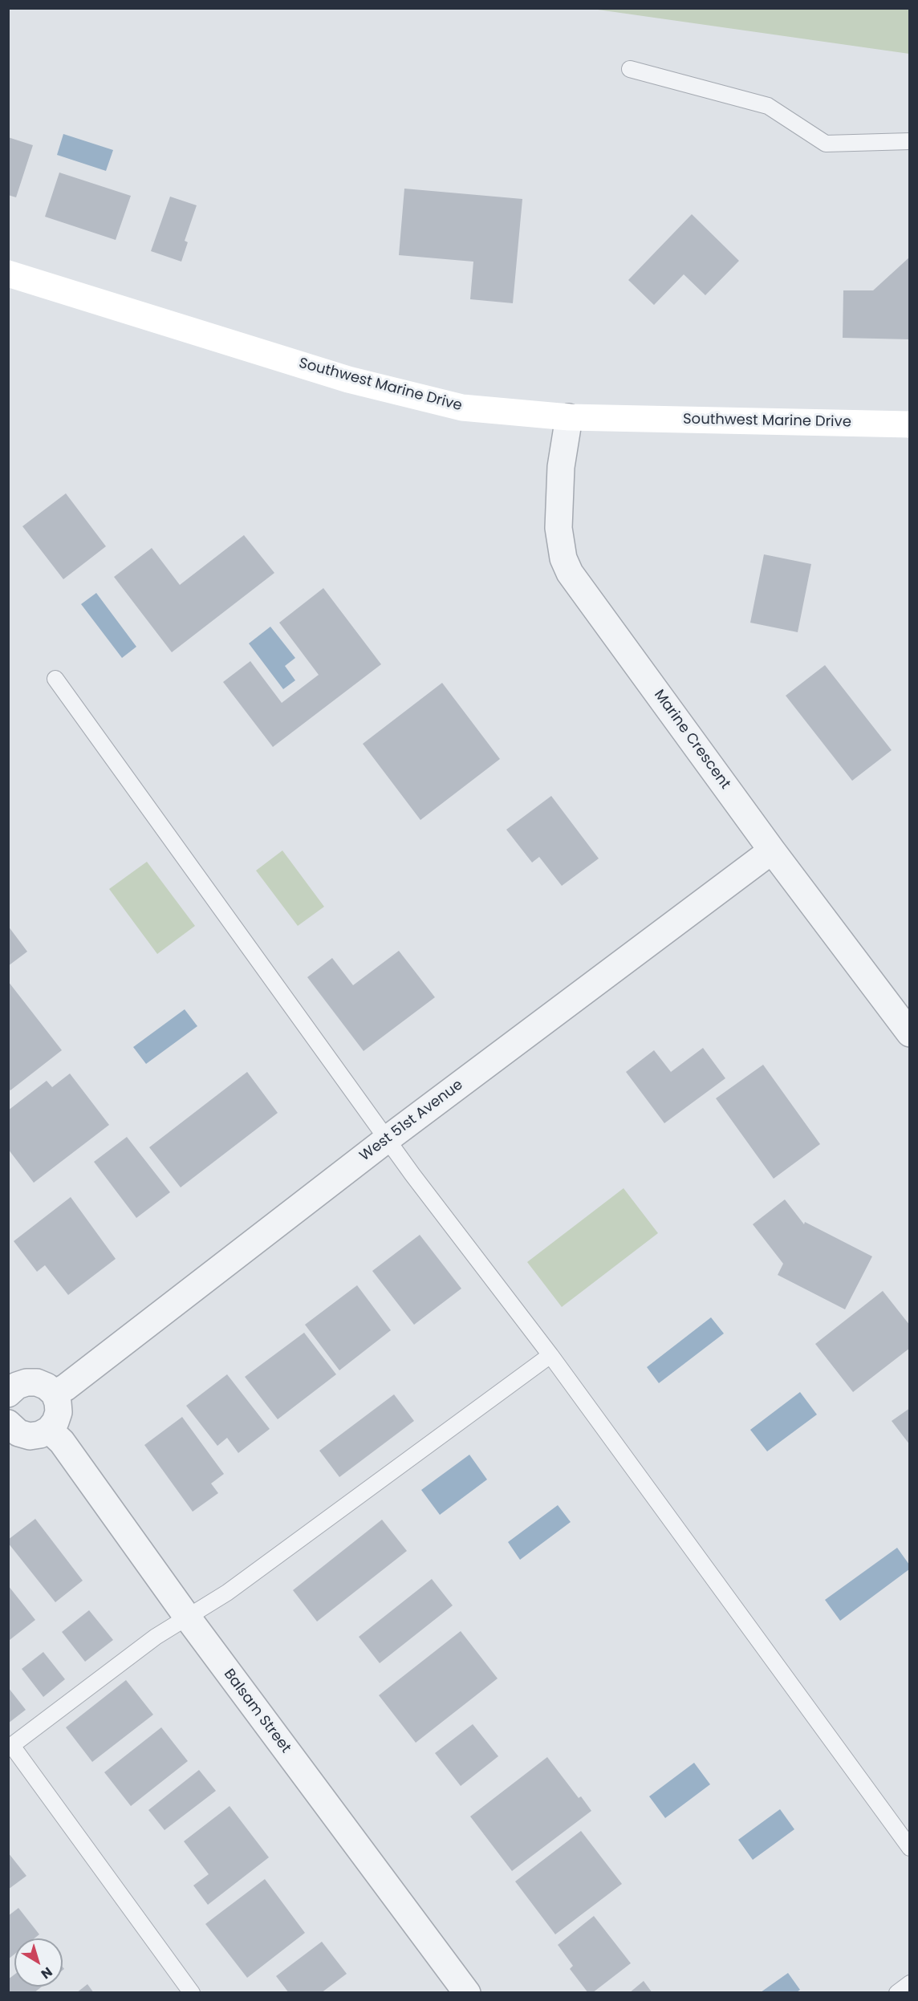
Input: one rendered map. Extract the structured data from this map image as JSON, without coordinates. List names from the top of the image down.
{
  "streets": {
    "main road": ["Southwest Marine Drive"],
    "street": ["Marine Crescent", "West 51st Avenue", "Balsam Street"]
  },
  "crossings": [
    ["Southwest Marine Drive", "Marine Crescent"],
    ["Marine Crescent", "West 51st Avenue"]
  ],
  "north": "bottom right"
}
